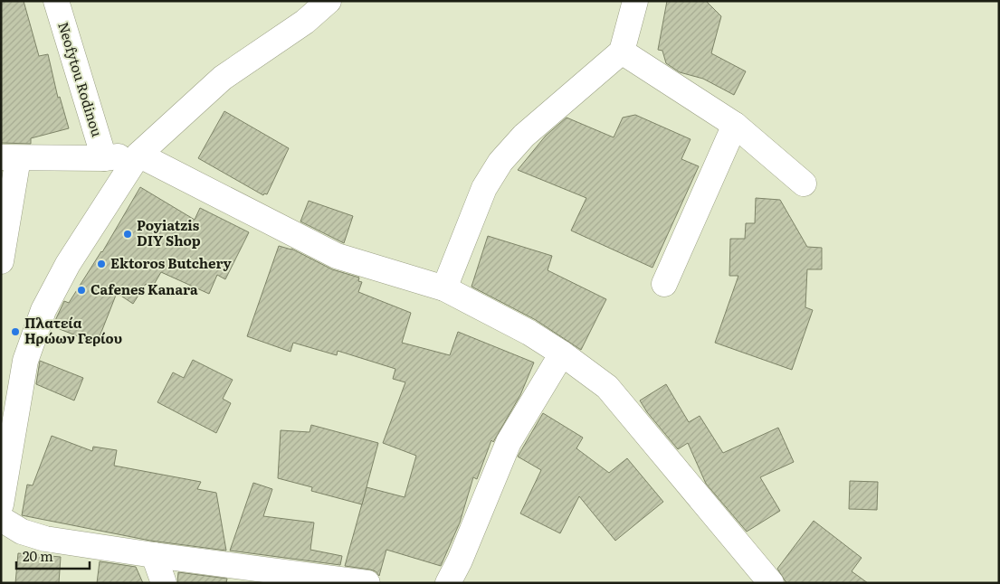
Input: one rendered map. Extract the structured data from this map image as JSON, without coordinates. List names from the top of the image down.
{
  "streets": {
    "street": ["Neofytou Rodinou"]
  },
  "places": [
    "Poyiatzis DIY Shop",
    "Ektoros Butchery",
    "Cafenes Kanara",
    "Πλατεία Ηρώων Γερίου"
  ],
  "scale_bar": "20 m"
}
